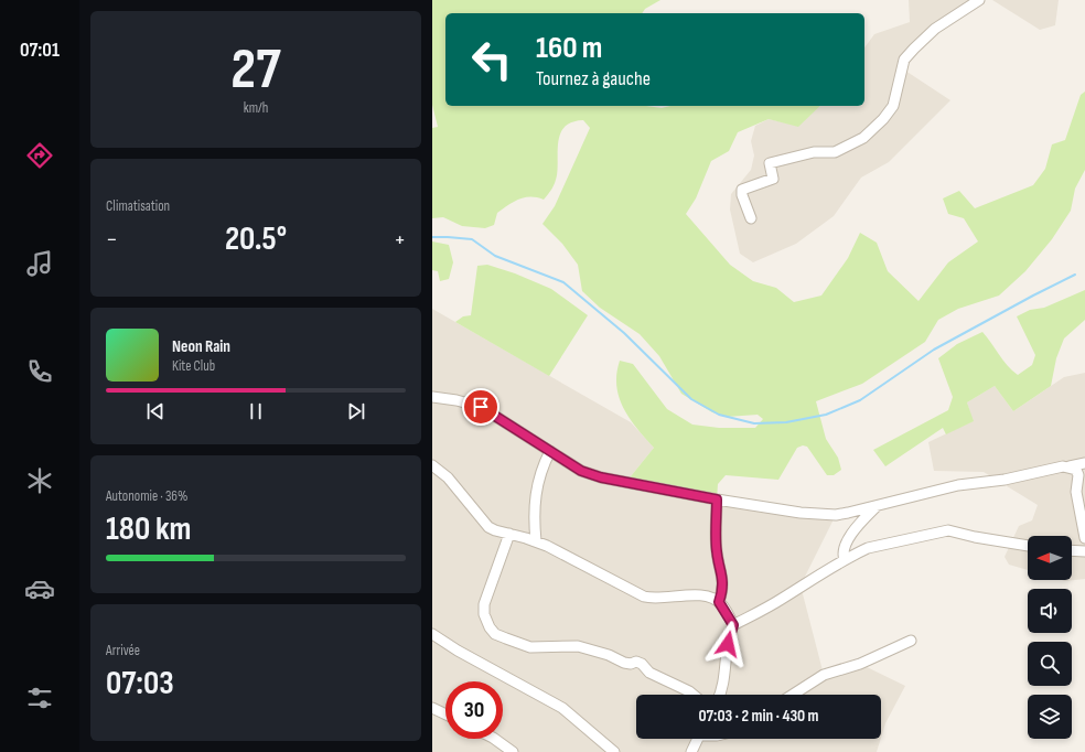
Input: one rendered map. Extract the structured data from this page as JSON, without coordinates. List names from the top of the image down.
{
  "north": "left",
  "page": {
    "tabs": "07:01",
    "tile": [
      ["27", "km/h"],
      "Climatisation",
      ["Autonomie · 36%", "180 km"],
      ["Arrivée", "07:03"]
    ],
    "turn": ["160 m", "Tournez à gauche"],
    "heat": ["−", "20.5°", "+"],
    "song": ["Neon Rain", "Kite Club"],
    "limit": "30",
    "trip": "07:03 · 2 min · 430 m"
  }
}
